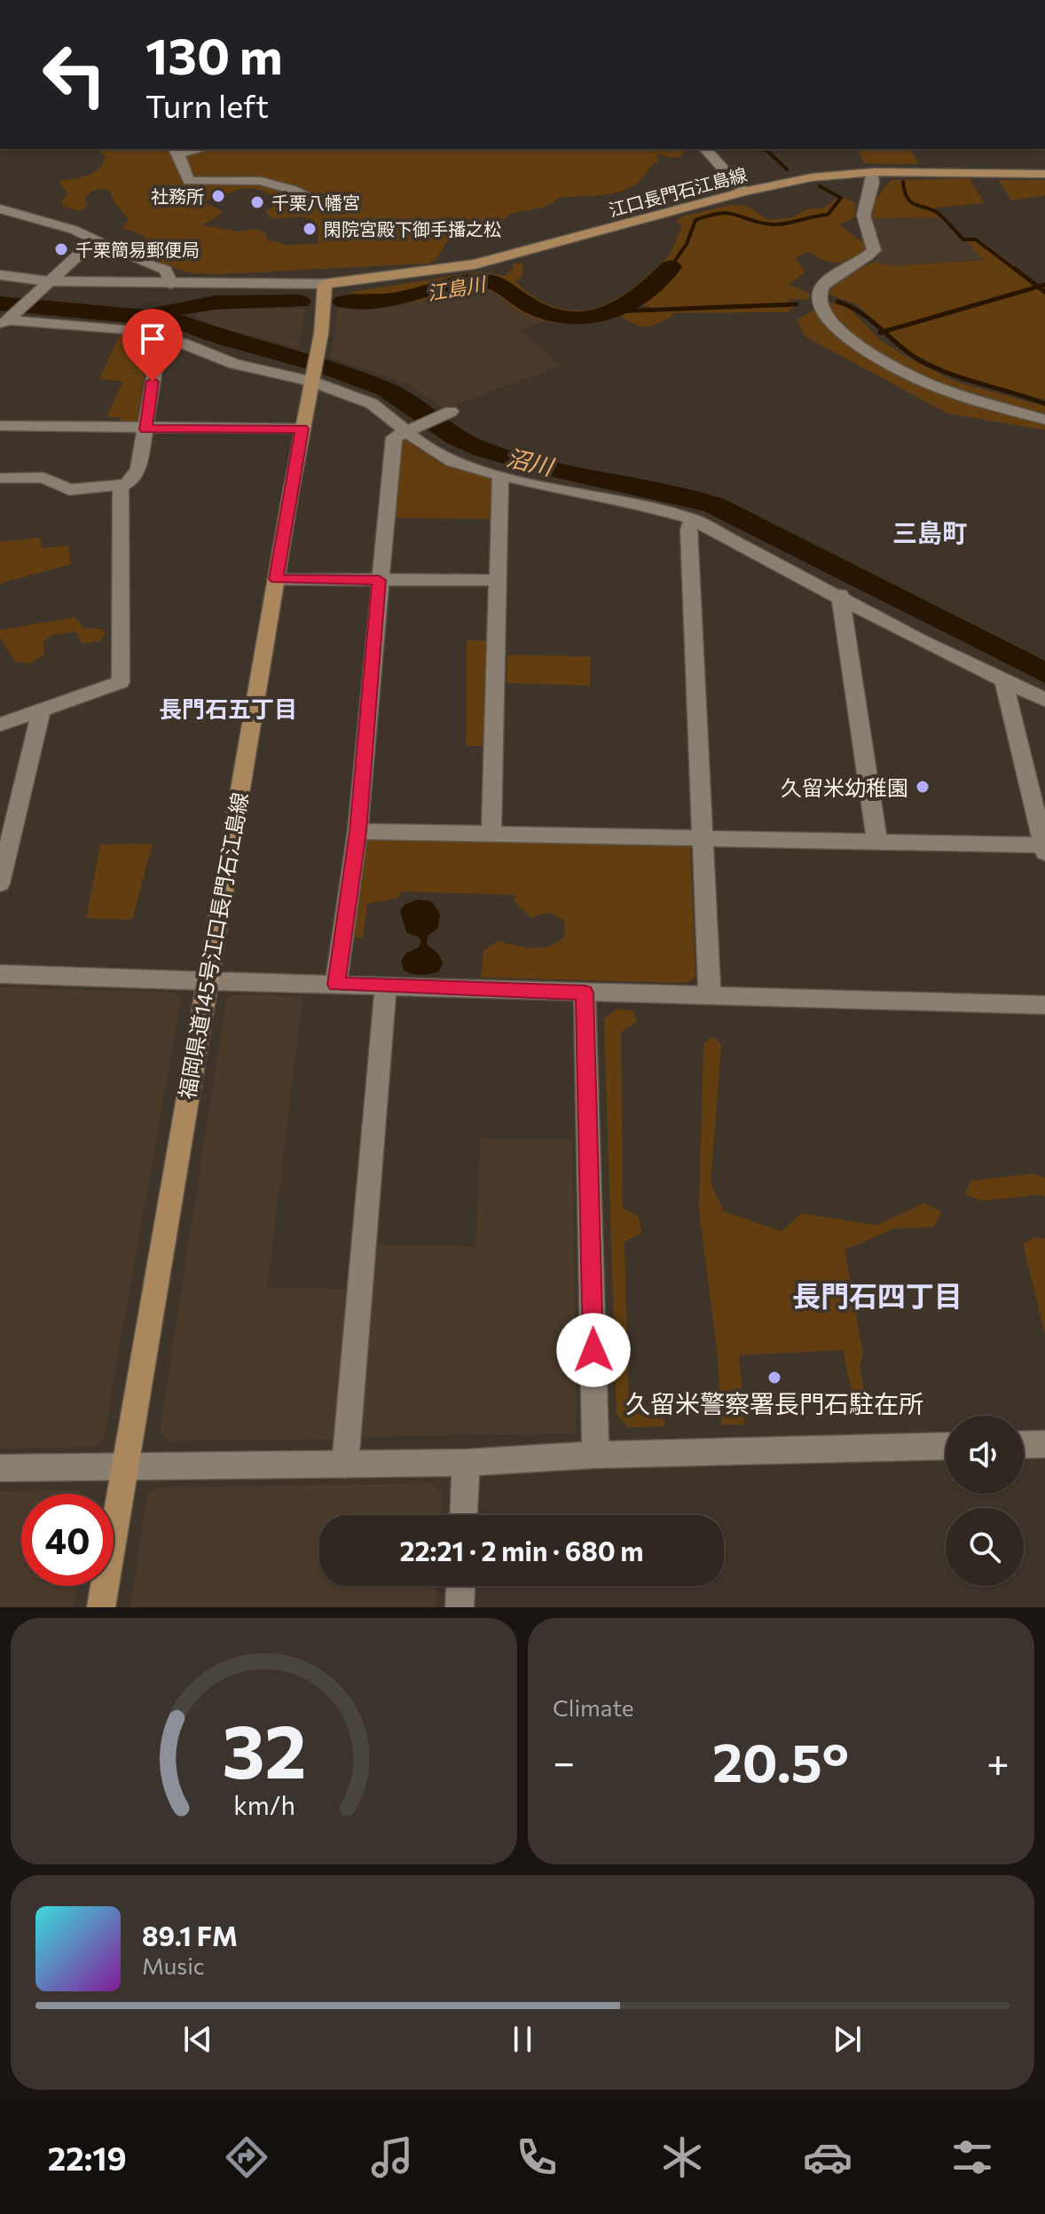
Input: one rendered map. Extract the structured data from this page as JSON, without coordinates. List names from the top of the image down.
{
  "streets": {
    "main road": ["江口長門石江島線", "福岡県道145号江口長門石江島線"]
  },
  "crossings": [
    ["江口長門石江島線", "福岡県道145号江口長門石江島線"]
  ],
  "districts": ["三島町", "長門石五丁目", "長門石四丁目"],
  "water": ["江島川", "沼川"],
  "places": [
    "社務所",
    "千栗八幡宮",
    "閑院宮殿下御手播之松",
    "千栗簡易郵便局",
    "久留米幼稚園",
    "久留米警察署長門石駐在所"
  ],
  "page": {
    "turn": ["130 m", "Turn left"],
    "limit": "40",
    "trip": "22:21 · 2 min · 680 m",
    "tile": "Climate",
    "heat": ["−", "20.5°", "+"],
    "song": ["89.1 FM", "Music"],
    "tabs": "22:19",
    "gauge": ["32", "km/h"]
  }
}
